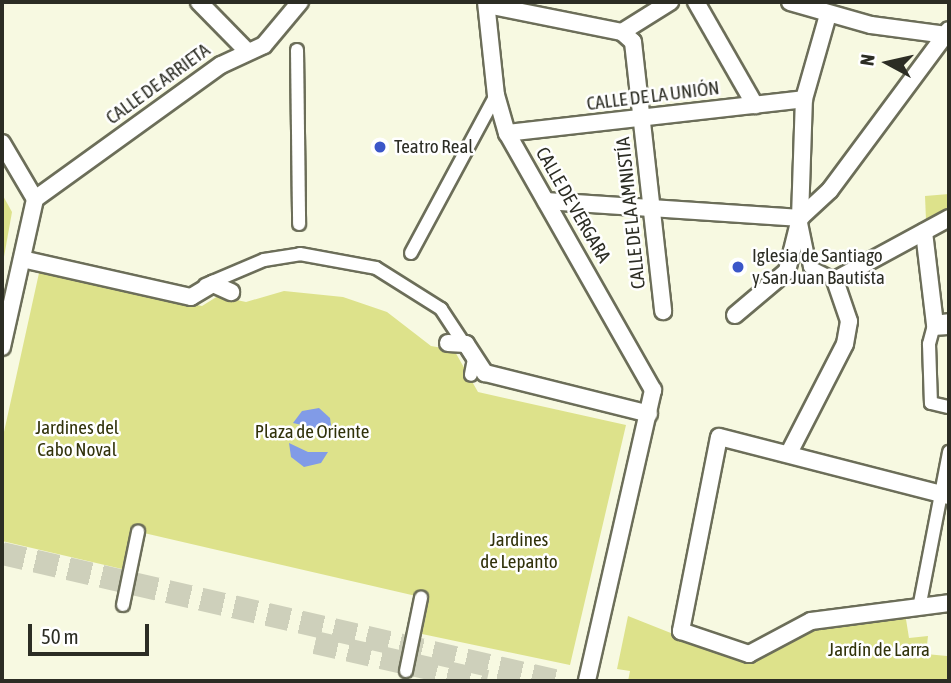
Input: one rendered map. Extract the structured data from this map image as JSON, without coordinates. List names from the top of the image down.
{
  "streets": {
    "street": [
      "CALLE DE ARRIETA",
      "CALLE DE LA UNIÓN",
      "CALLE DE VERGARA",
      "CALLE DE LA AMNISTÍA"
    ]
  },
  "crossings": [
    ["CALLE DE LA UNIÓN", "CALLE DE VERGARA"],
    ["CALLE DE LA UNIÓN", "CALLE DE LA AMNISTÍA"]
  ],
  "parks": [
    "Jardines del Cabo Noval",
    "Plaza de Oriente",
    "Jardines de Lepanto",
    "Jardín de Larra"
  ],
  "places": ["Teatro Real", "Iglesia de Santiago y San Juan Bautista"],
  "scale_bar": "50 m",
  "north": "left"
}
